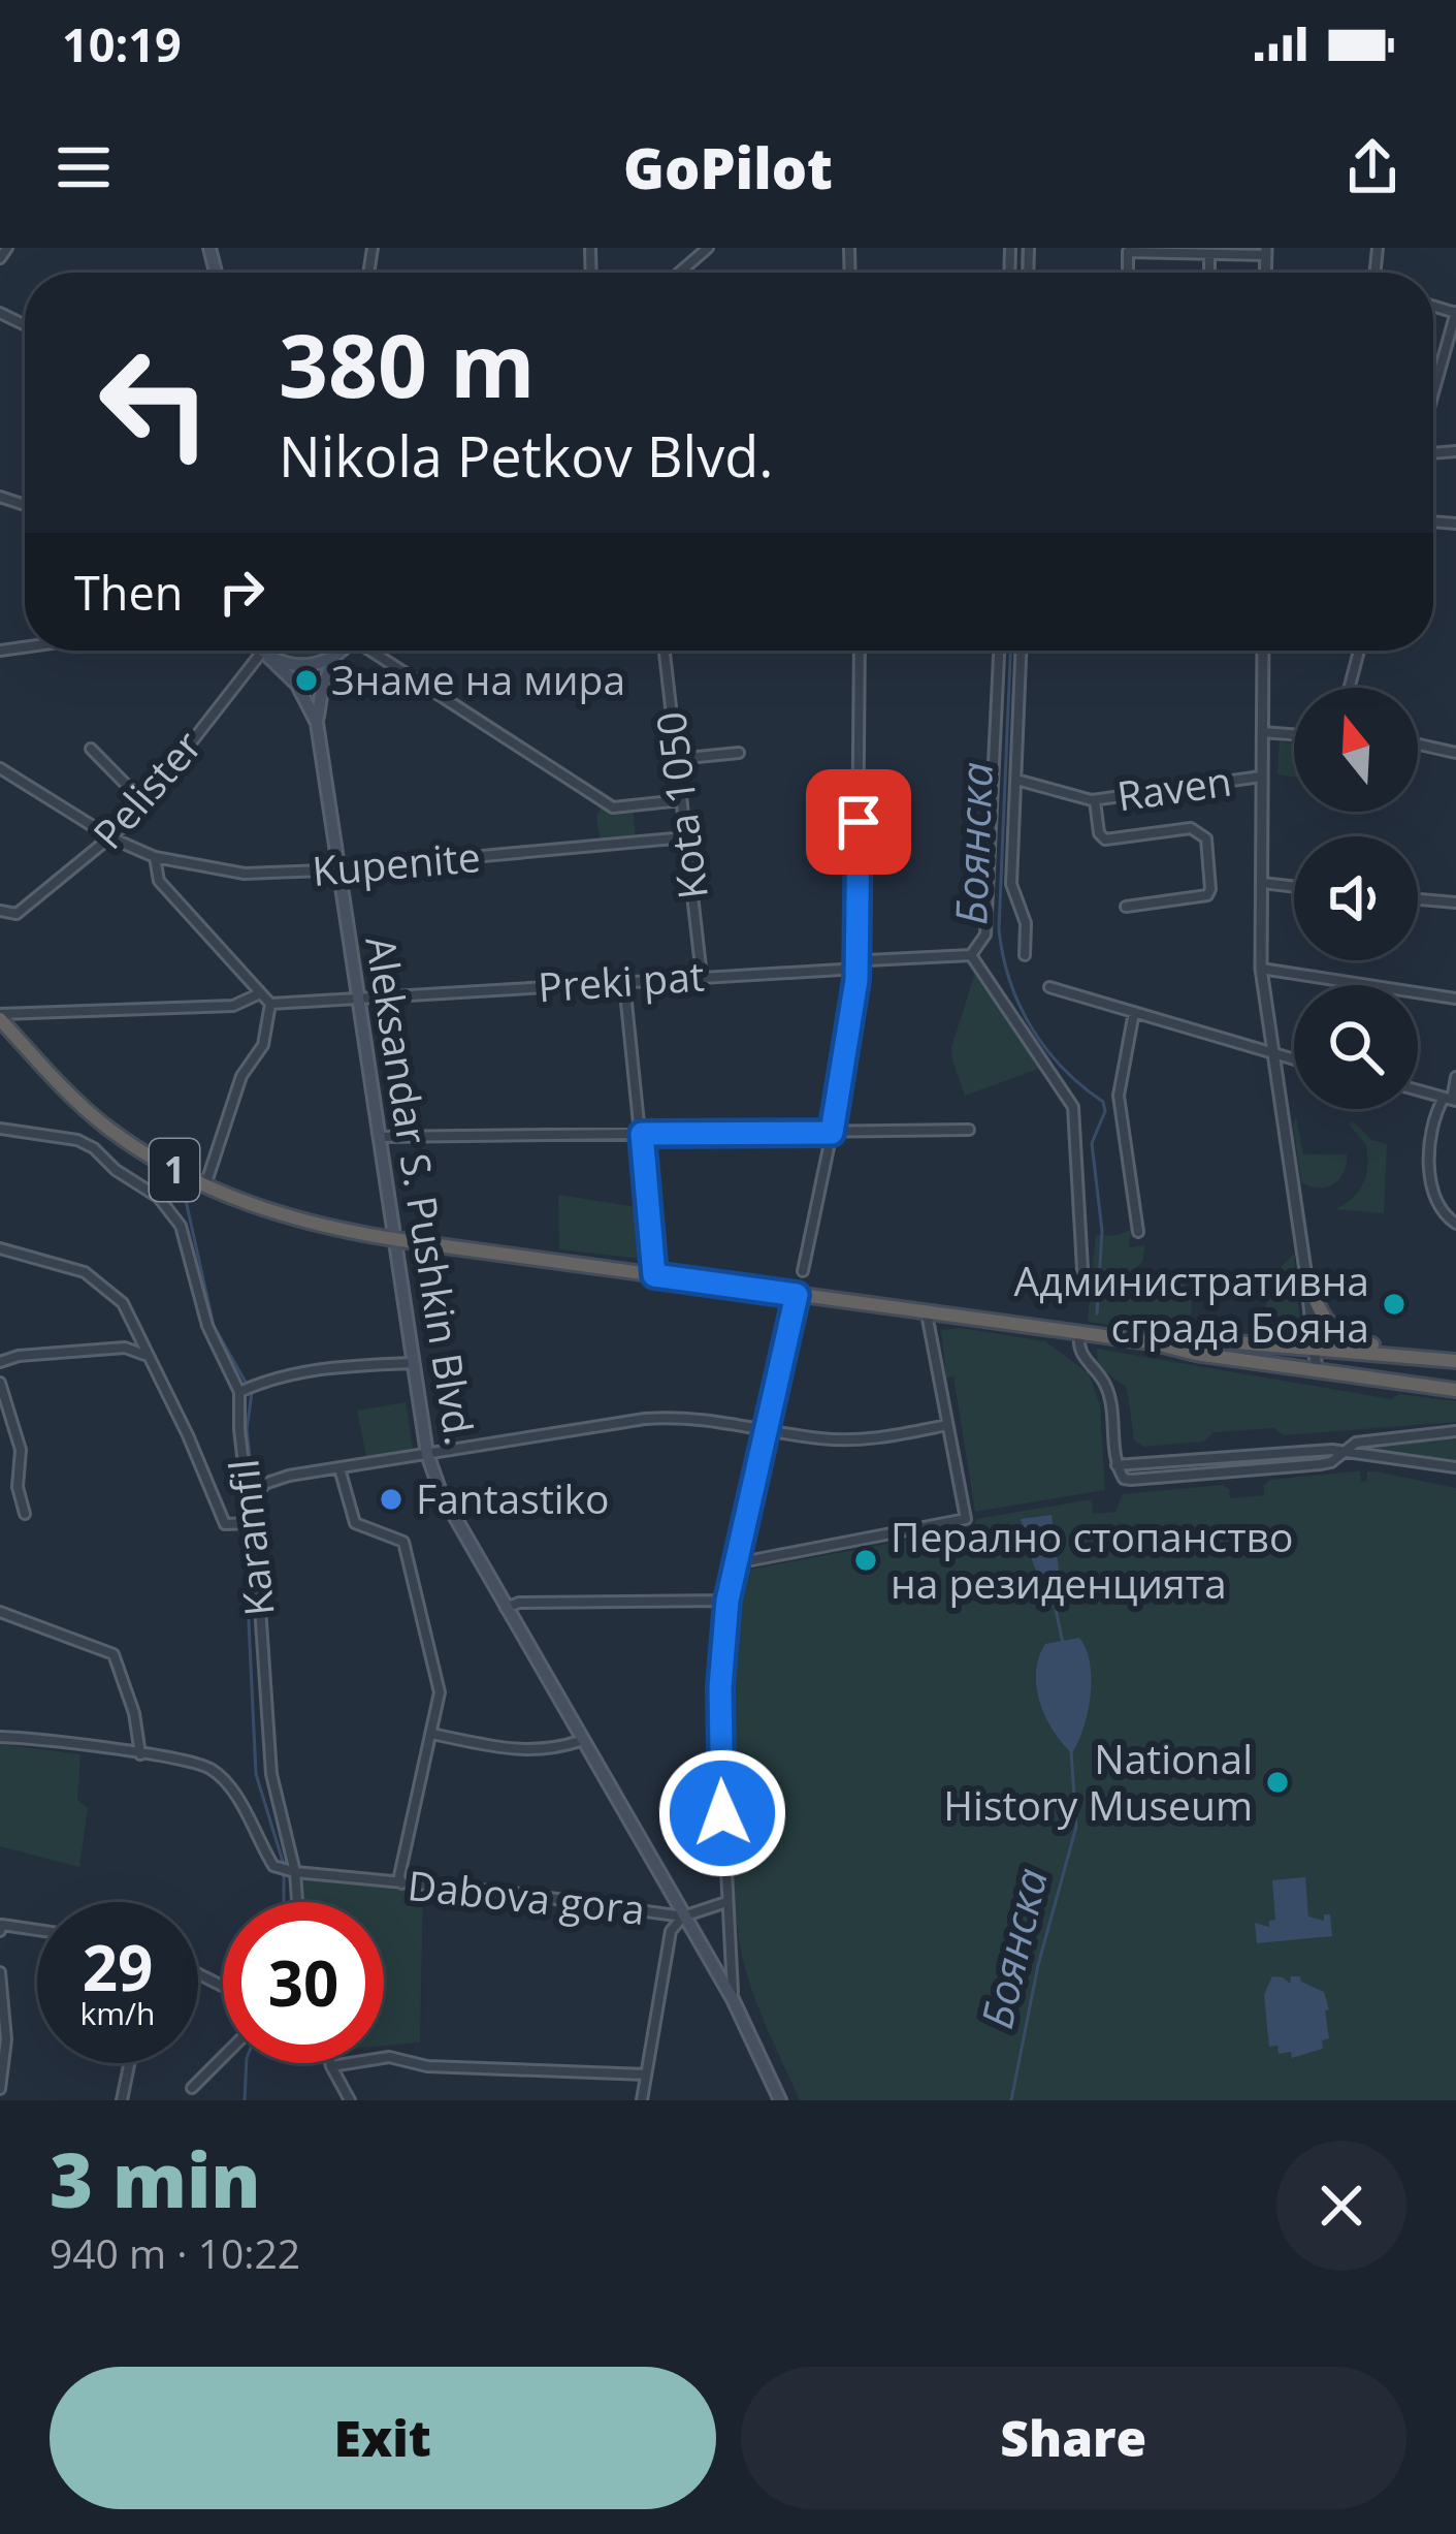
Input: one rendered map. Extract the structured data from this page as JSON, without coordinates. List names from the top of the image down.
{
  "streets": {
    "highway": ["1"],
    "main road": ["Aleksandar S. Pushkin Blvd."],
    "street": [
      "Raven",
      "Pelister",
      "Kota 1050",
      "Kupenite",
      "Preki pat",
      "Karamfil",
      "Dabova gora"
    ]
  },
  "crossings": [
    ["Pelister", "Kupenite"],
    ["Pelister", "Aleksandar S. Pushkin Blvd."],
    ["Kota 1050", "Kupenite"],
    ["Kota 1050", "Preki pat"],
    ["Kupenite", "Aleksandar S. Pushkin Blvd."],
    ["Preki pat", "Aleksandar S. Pushkin Blvd."],
    ["1", "Aleksandar S. Pushkin Blvd."],
    ["1", "Karamfil"],
    ["Aleksandar S. Pushkin Blvd.", "Dabova gora"],
    ["Karamfil", "Dabova gora"]
  ],
  "water": ["Боянска"],
  "places": [
    "Знаме на мира",
    "Административна сграда Бояна",
    "Fantastiko",
    "Перално стопанство на резиденцията",
    "National History Museum"
  ],
  "north": "top",
  "page": {
    "status": "10:19",
    "header": "GoPilot",
    "turn": ["380 m", "Nikola Petkov Blvd."],
    "then": "Then",
    "speed": "29 km/h",
    "limit": "30",
    "heading": ["3 min", "940 m · 10:22"],
    "buttons": ["Exit", "Share"]
  }
}
